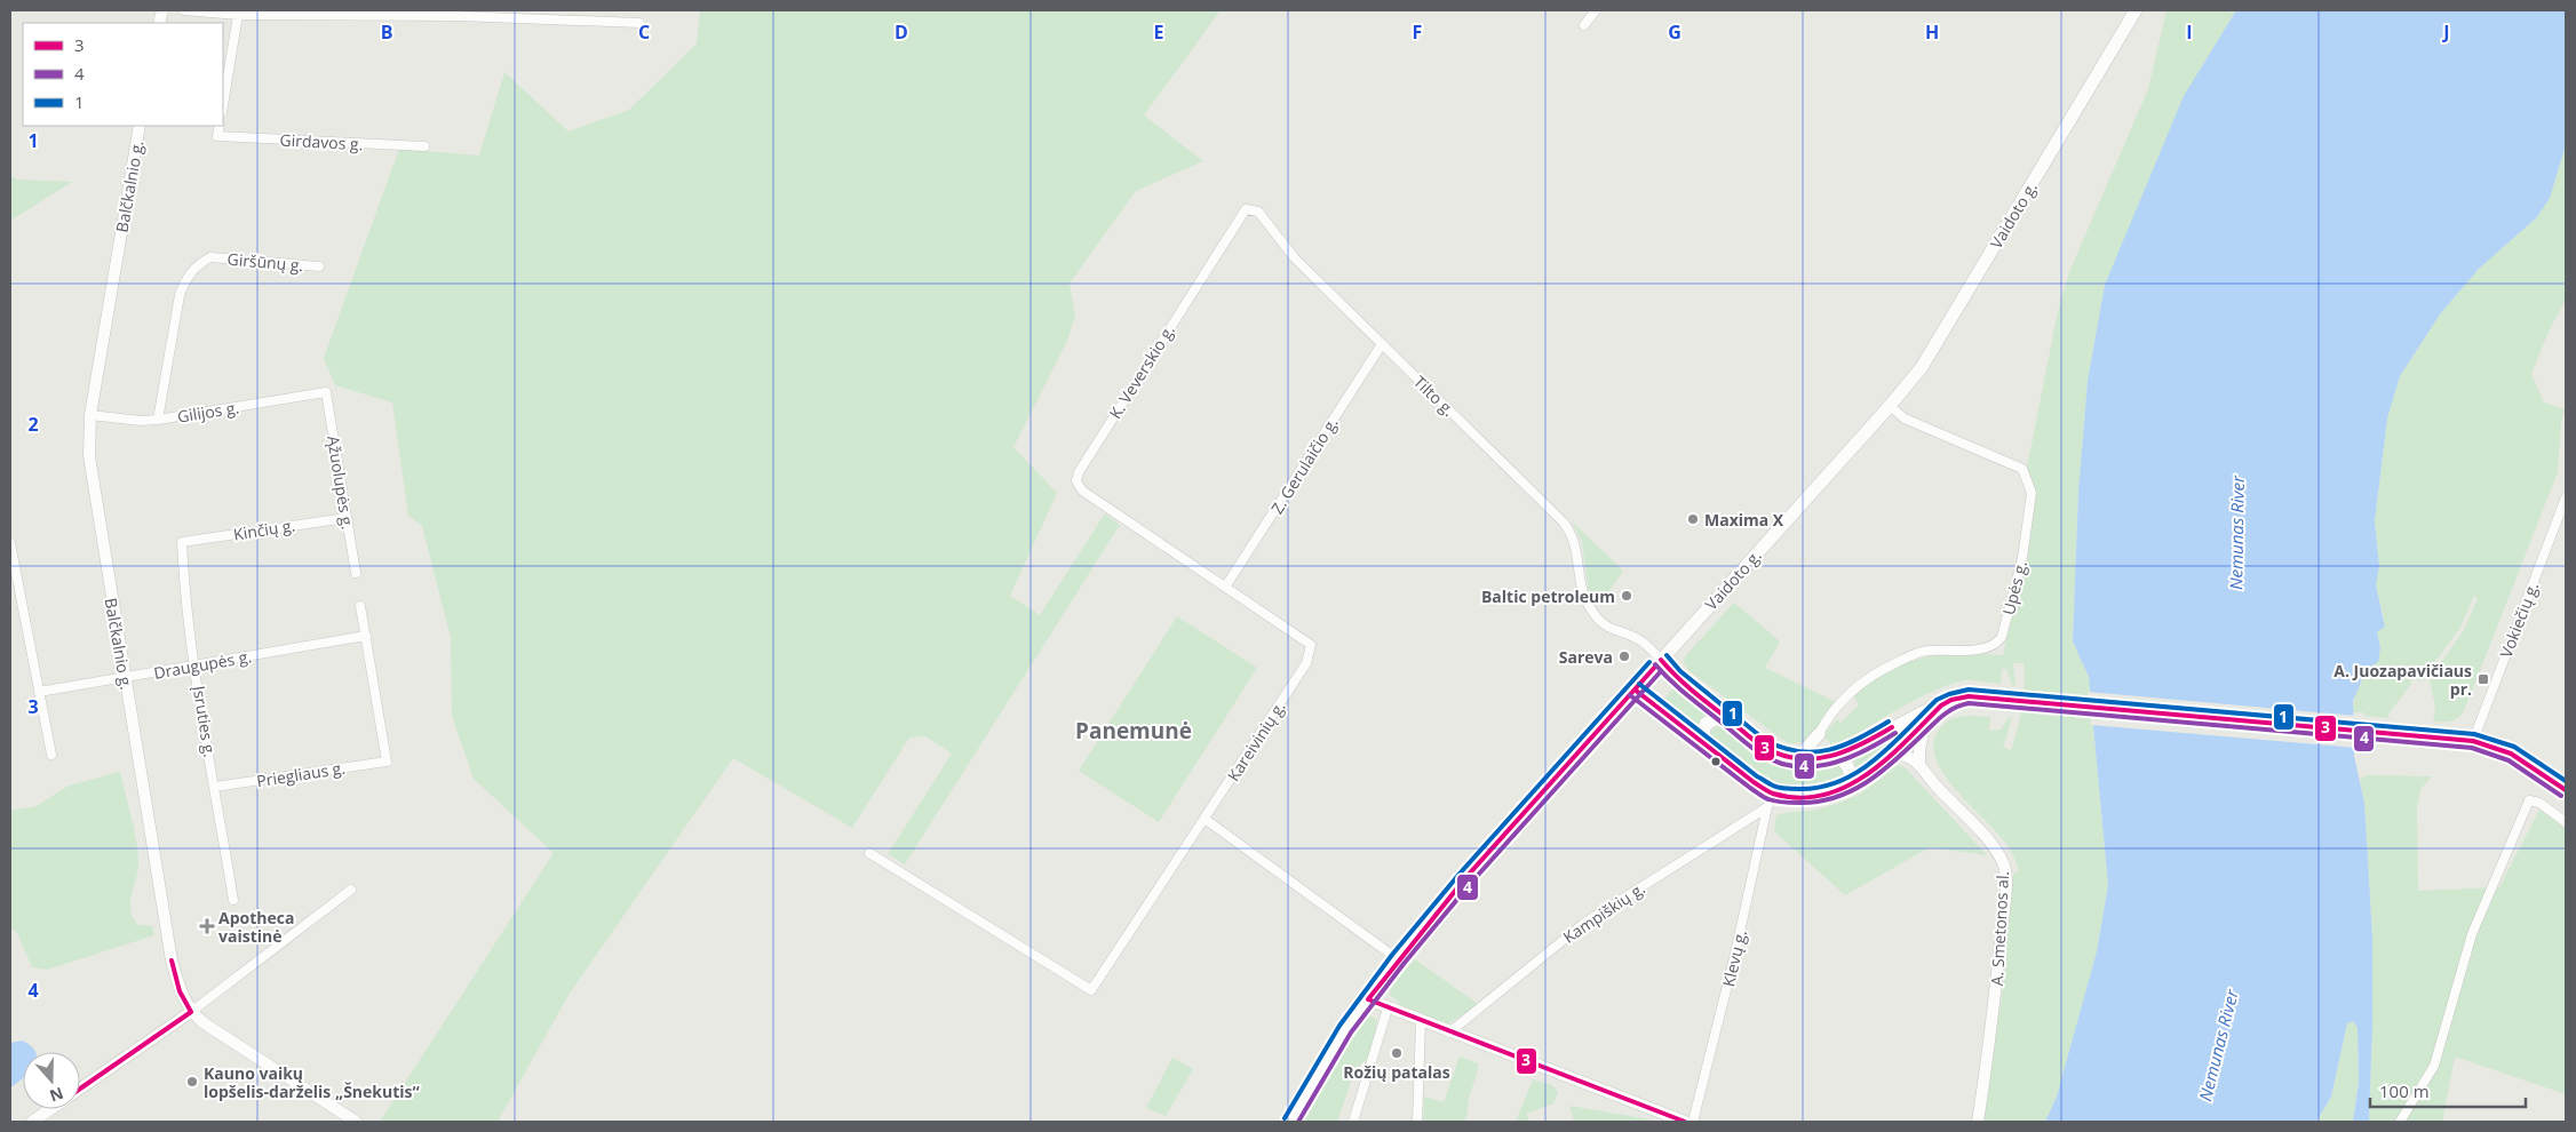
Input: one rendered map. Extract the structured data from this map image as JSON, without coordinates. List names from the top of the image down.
{
  "streets": {
    "main road": ["Vaidoto g.", "Tilto g."],
    "street": [
      "Girdavos g.",
      "Balčkalnio g.",
      "Giršūnų g.",
      "K. Veverskio g.",
      "Gilijos g.",
      "Z. Gerulaičio g.",
      "Ąžuolupės g.",
      "Kinčių g.",
      "Upės g.",
      "Vokiečių g.",
      "Draugupės g.",
      "Įsruties g.",
      "Kareivinių g.",
      "Priegliaus g.",
      "Kampiškių g.",
      "A. Smetonos al.",
      "Klevų g."
    ]
  },
  "crossings": [
    ["Balčkalnio g.", "Gilijos g."],
    ["Balčkalnio g.", "Draugupės g."],
    ["Vaidoto g.", "Tilto g."],
    ["Vaidoto g.", "Upės g."],
    ["Giršūnų g.", "Gilijos g."],
    ["K. Veverskio g.", "Tilto g."],
    ["K. Veverskio g.", "Kareivinių g."],
    ["Tilto g.", "Z. Gerulaičio g."],
    ["Gilijos g.", "Ąžuolupės g."],
    ["Z. Gerulaičio g.", "Kareivinių g."],
    ["Ąžuolupės g.", "Kinčių g."],
    ["Kinčių g.", "Įsruties g."],
    ["Draugupės g.", "Įsruties g."],
    ["Draugupės g.", "Priegliaus g."],
    ["Įsruties g.", "Priegliaus g."],
    ["Kampiškių g.", "Klevų g."]
  ],
  "districts": ["Panemunė"],
  "water": ["Nemunas River"],
  "places": {
    "other": [
      "Maxima X",
      "Baltic petroleum",
      "Sareva",
      "Rožių patalas",
      "Kauno vaikų lopšelis-darželis „Šnekutis“"
    ],
    "transit": ["A. Juozapavičiaus pr."],
    "health": ["Apotheca vaistinė"]
  },
  "lines": ["transit line 1", "transit line 3", "transit line 4"],
  "legend": ["3", "4", "1"],
  "scale_bar": "100 m",
  "north": "bottom",
  "grid": {
    "columns": [
      "B",
      "C",
      "D",
      "E",
      "F",
      "G",
      "H",
      "I",
      "J"
    ],
    "rows": [
      "1",
      "2",
      "3",
      "4"
    ]
  }
}
